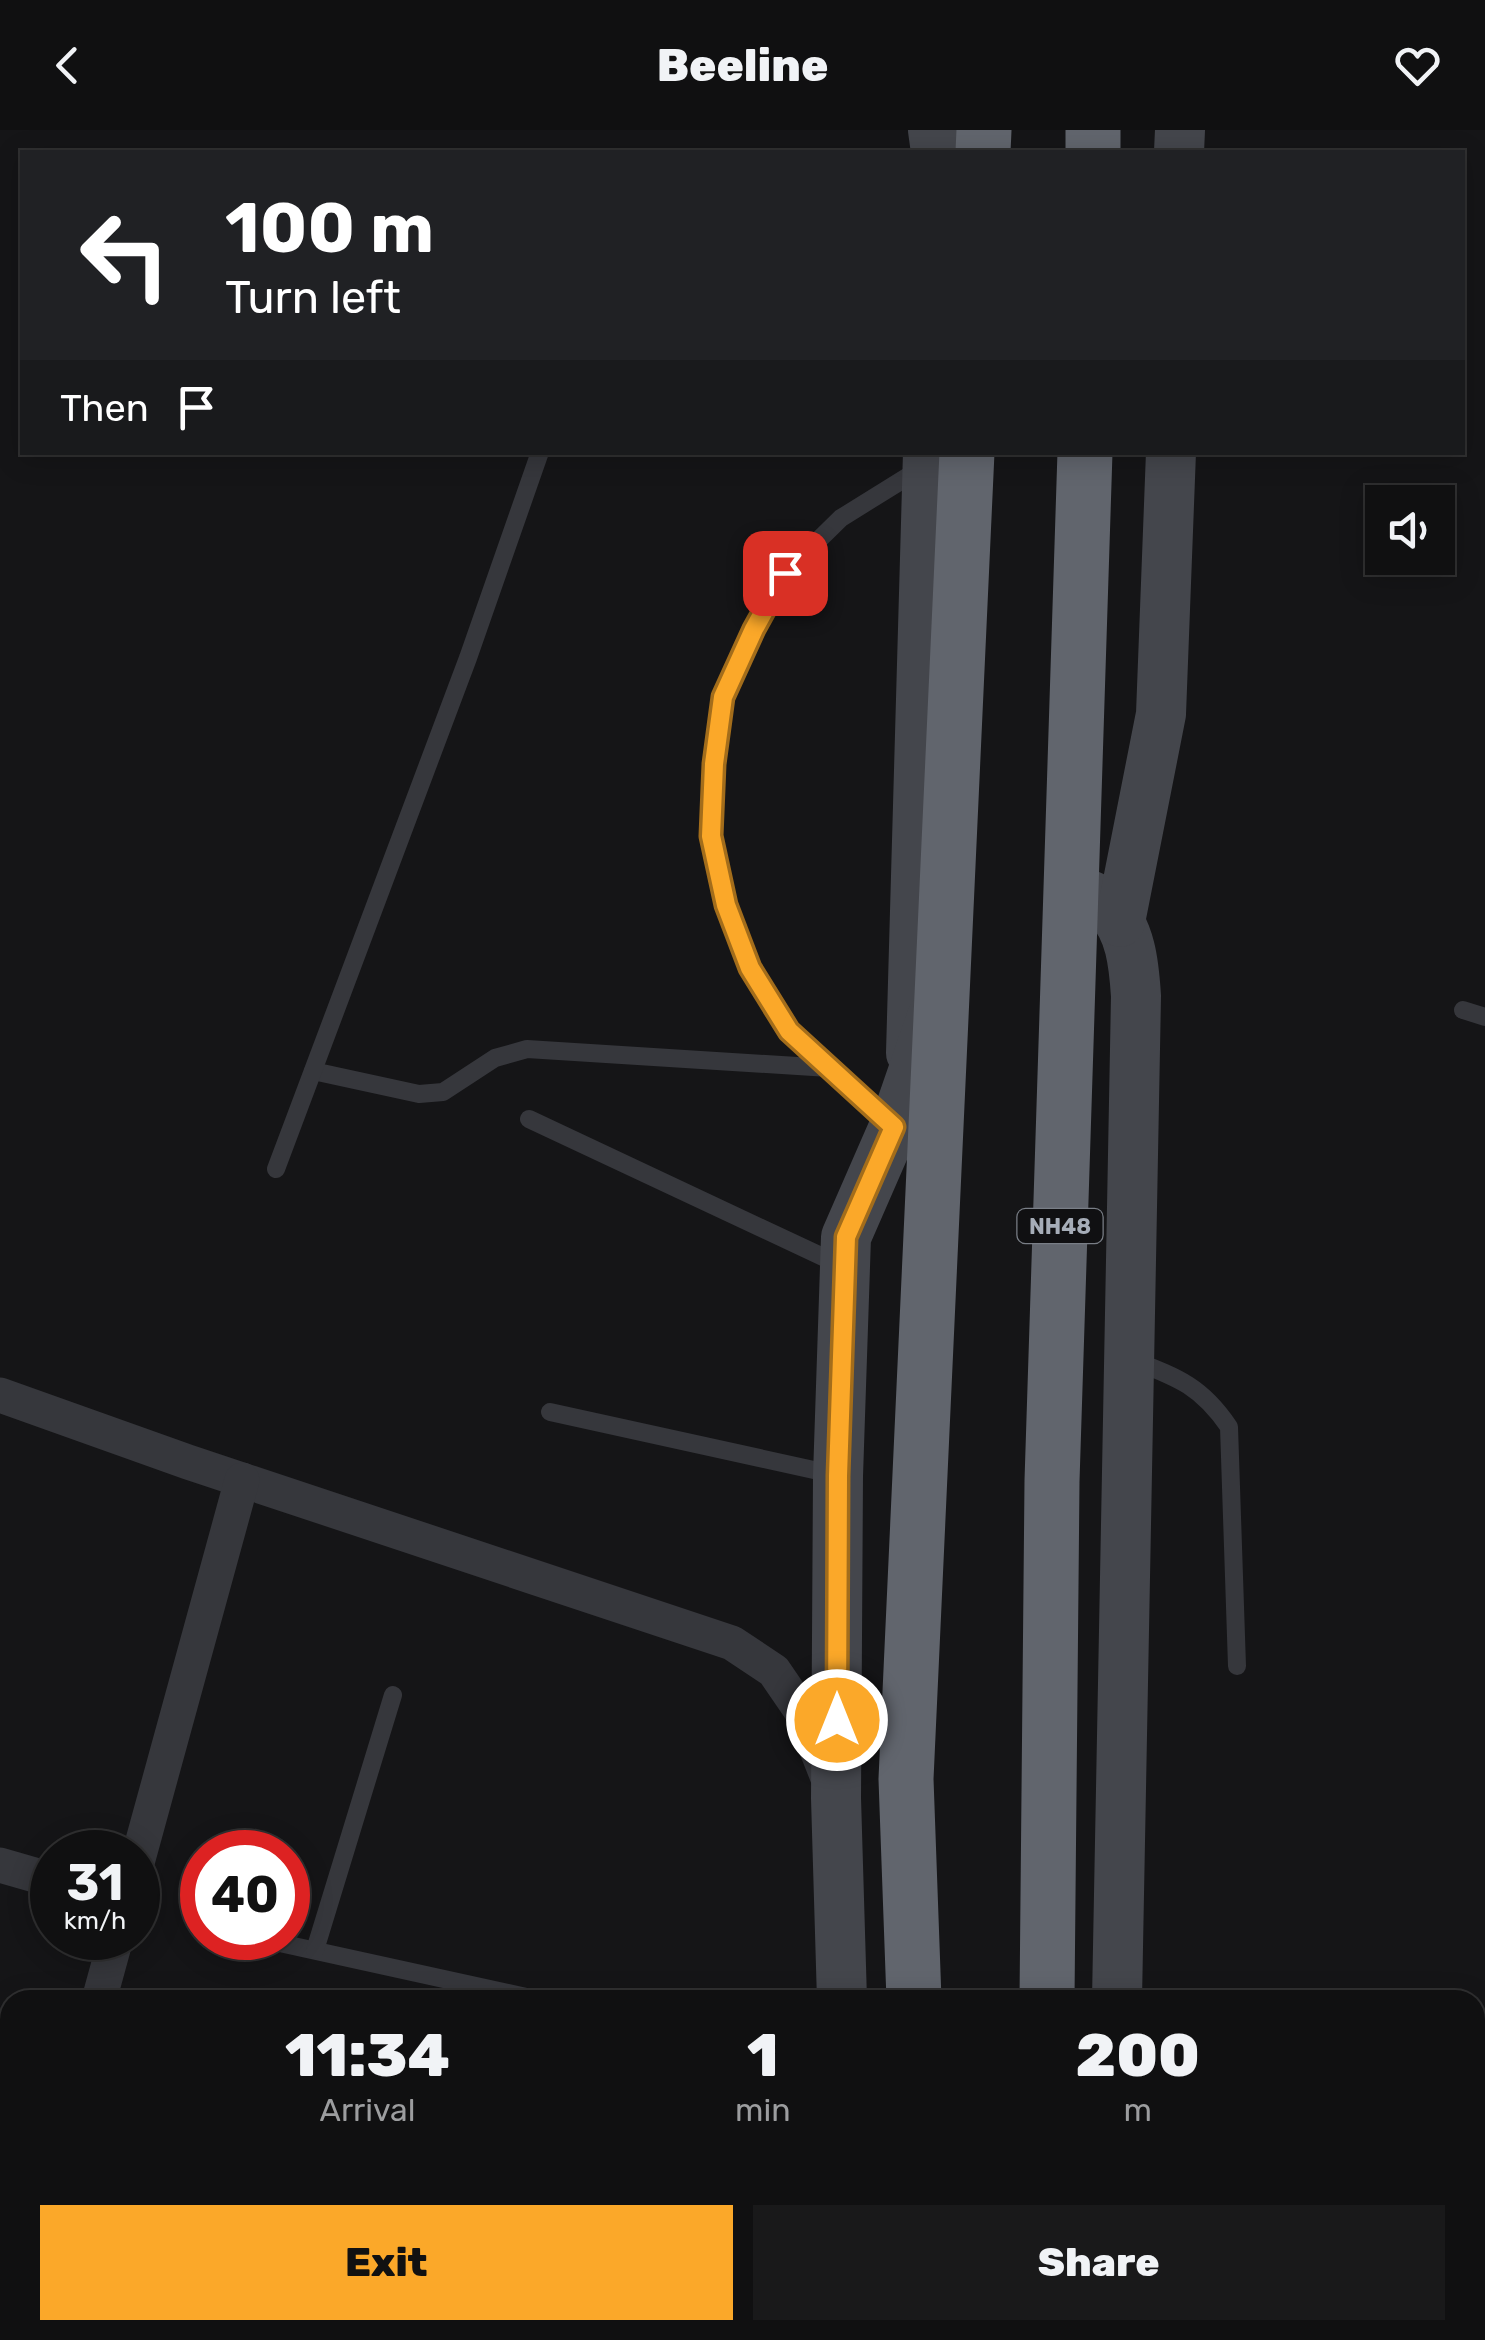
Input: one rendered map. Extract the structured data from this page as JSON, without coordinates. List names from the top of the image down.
{
  "streets": {
    "highway": ["NH48"]
  },
  "page": {
    "header": "Beeline",
    "turn": ["100 m", "Turn left"],
    "then": "Then",
    "speed": "31 km/h",
    "limit": "40",
    "eta": [
      "11:34",
      "Arrival",
      "1",
      "min",
      "200",
      "m"
    ],
    "buttons": ["Exit", "Share"]
  }
}
